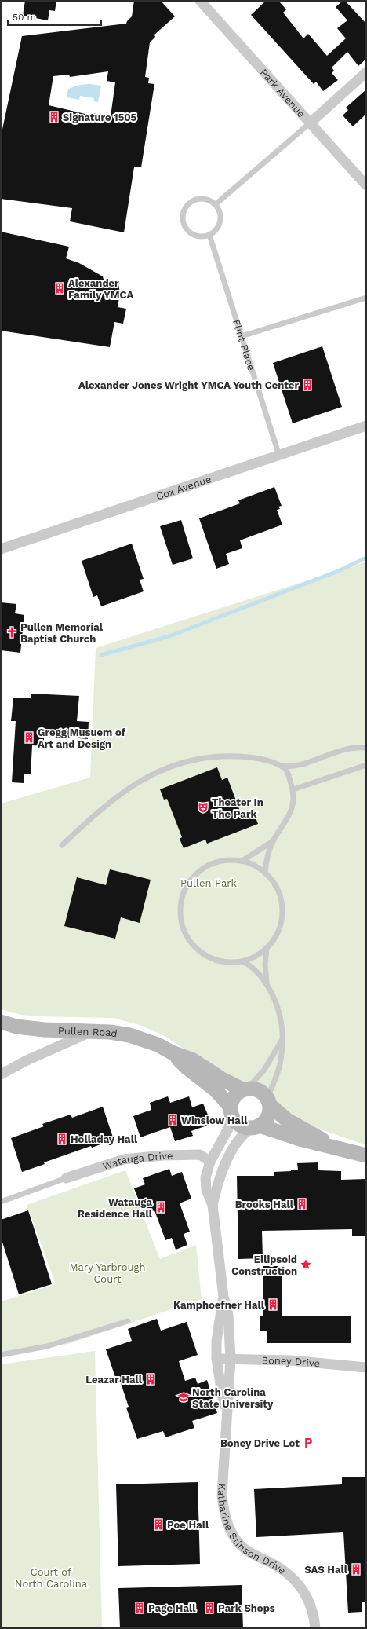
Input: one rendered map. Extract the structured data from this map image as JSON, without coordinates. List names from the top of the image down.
{
  "streets": {
    "main road": ["Pullen Road"],
    "street": [
      "Park Avenue",
      "Cox Avenue",
      "Watauga Drive",
      "Boney Drive",
      "Katharine Stinson Drive"
    ],
    "lane": ["Flint Place"]
  },
  "crossings": [
    ["Flint Place", "Cox Avenue"],
    ["Pullen Road", "Katharine Stinson Drive"],
    ["Watauga Drive", "Katharine Stinson Drive"],
    ["Boney Drive", "Katharine Stinson Drive"]
  ],
  "parks": ["Pullen Park", "Mary Yarbrough Court", "Court of North Carolina"],
  "places": {
    "building": [
      "Signature 1505",
      "Alexander Family YMCA",
      "Alexander Jones Wright YMCA Youth Center",
      "Gregg Musuem of Art and Design",
      "Winslow Hall",
      "Holladay Hall",
      "Brooks Hall",
      "Watauga Residence Hall",
      "Kamphoefner Hall",
      "Leazar Hall",
      "Poe Hall",
      "SAS Hall",
      "Page Hall",
      "Park Shops"
    ],
    "church": ["Pullen Memorial Baptist Church"],
    "theatre": ["Theater In The Park"],
    "place": ["Ellipsoid Construction"],
    "school or university": ["North Carolina State University"],
    "parking": ["Boney Drive Lot"]
  },
  "scale_bar": "50 m"
}
